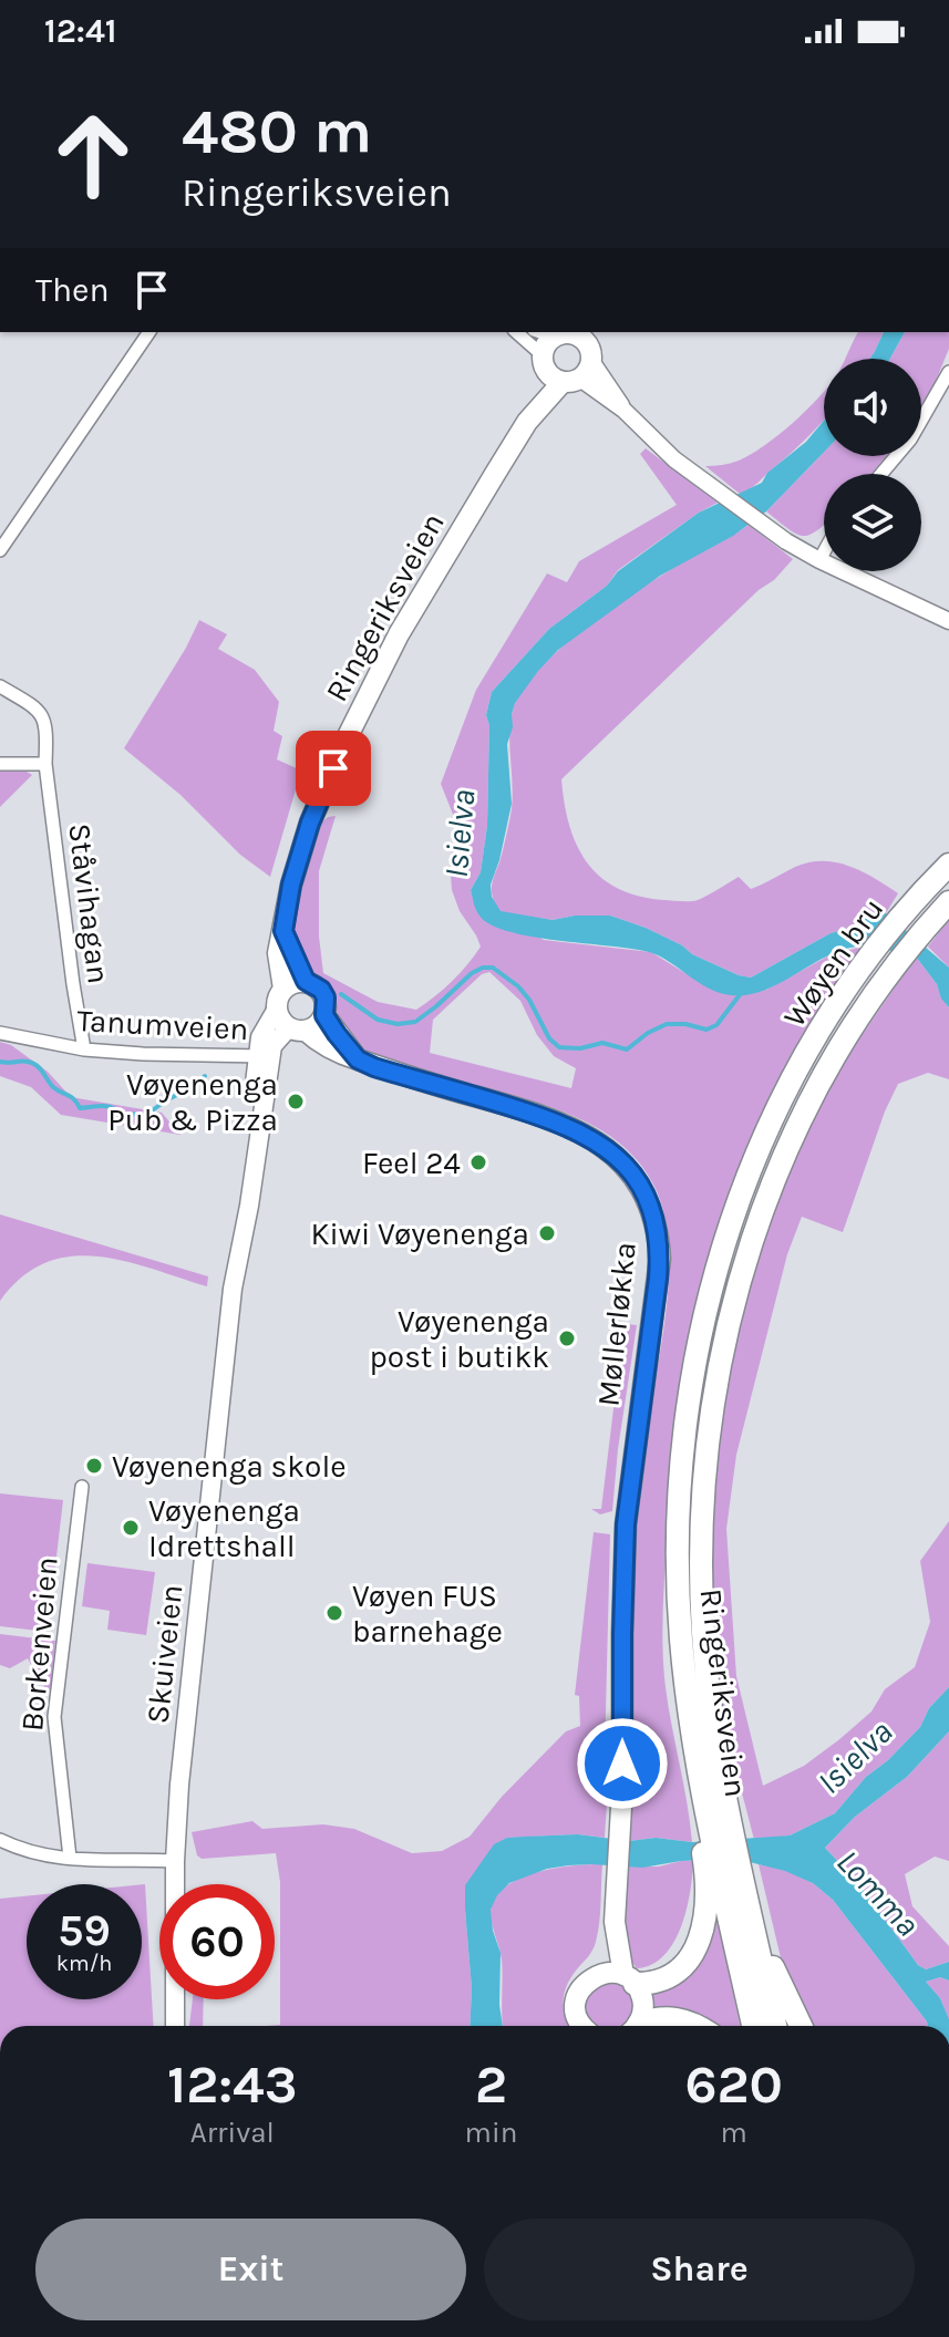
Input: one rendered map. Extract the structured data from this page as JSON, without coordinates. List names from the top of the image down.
{
  "streets": {
    "highway": ["Ringeriksveien", "Wøyen bru"],
    "main road": ["Møllerløkka", "Skuiveien"],
    "street": ["Ståvihagan", "Tanumveien", "Borkenveien"]
  },
  "crossings": [
    ["Ringeriksveien", "Wøyen bru"],
    ["Ringeriksveien", "Møllerløkka"],
    ["Ringeriksveien", "Skuiveien"],
    ["Ståvihagan", "Tanumveien"],
    ["Tanumveien", "Skuiveien"],
    ["Møllerløkka", "Skuiveien"]
  ],
  "water": ["Isielva", "Lomma"],
  "places": [
    "Vøyenenga Pub & Pizza",
    "Feel 24",
    "Kiwi Vøyenenga",
    "Vøyenenga post i butikk",
    "Vøyenenga skole",
    "Vøyenenga Idrettshall",
    "Vøyen FUS barnehage"
  ],
  "page": {
    "status": "12:41",
    "turn": ["480 m", "Ringeriksveien"],
    "then": "Then",
    "speed": "59 km/h",
    "limit": "60",
    "eta": [
      "12:43",
      "Arrival",
      "2",
      "min",
      "620",
      "m"
    ],
    "buttons": ["Exit", "Share"]
  }
}
